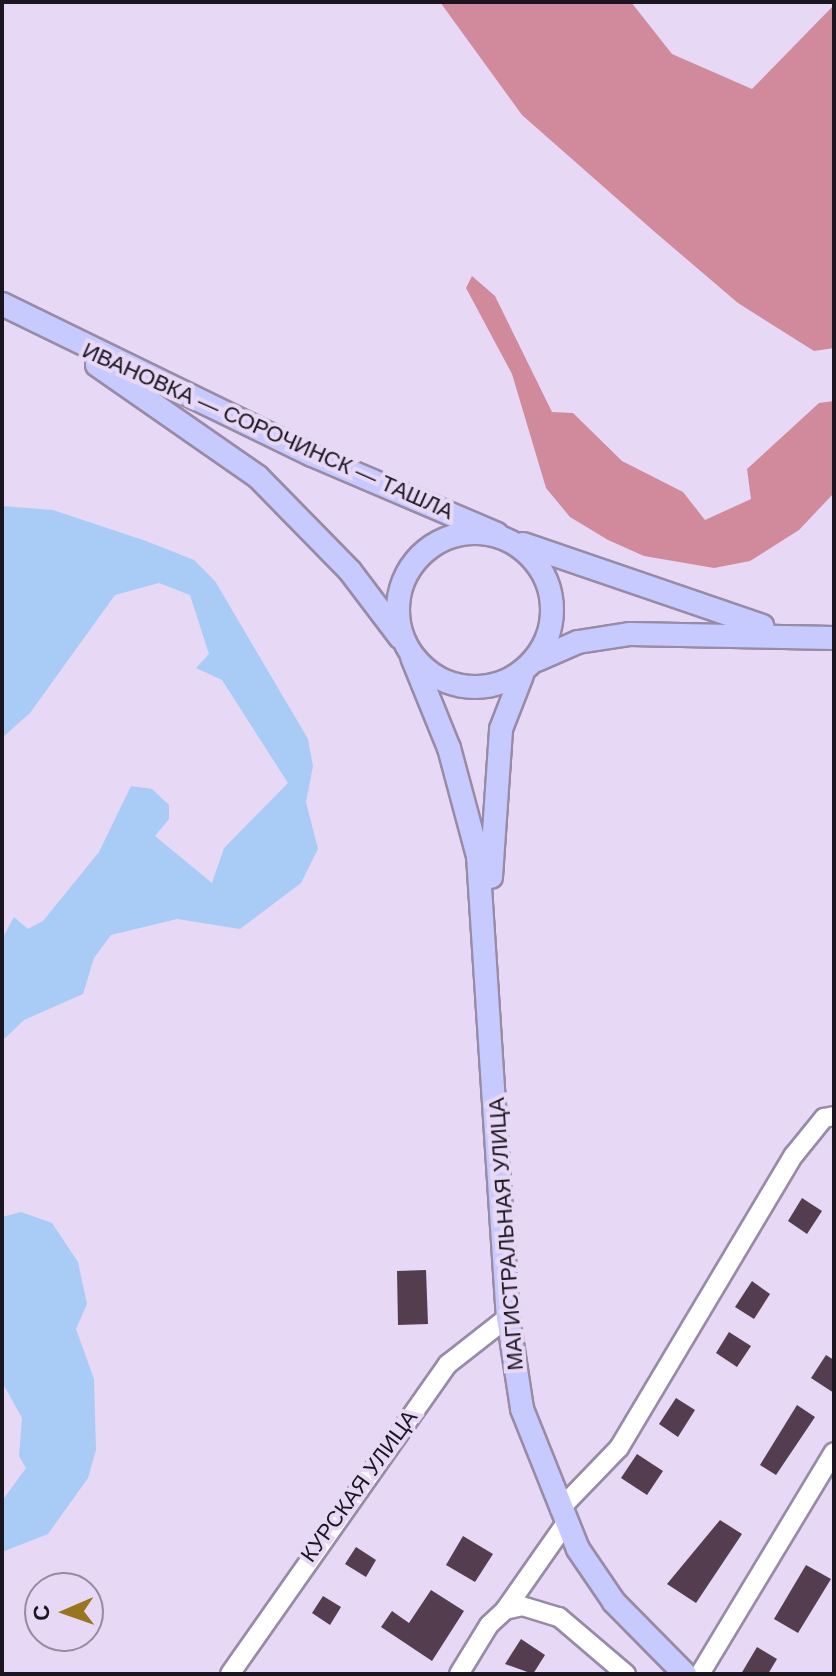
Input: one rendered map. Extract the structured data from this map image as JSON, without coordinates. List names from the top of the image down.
{
  "streets": {
    "main road": ["ИВАНОВКА — СОРОЧИНСК — ТАШЛА", "МАГИСТРАЛЬНАЯ УЛИЦА"],
    "street": ["КУРСКАЯ УЛИЦА"]
  },
  "crossings": [
    ["ИВАНОВКА — СОРОЧИНСК — ТАШЛА", "МАГИСТРАЛЬНАЯ УЛИЦА"],
    ["МАГИСТРАЛЬНАЯ УЛИЦА", "КУРСКАЯ УЛИЦА"]
  ],
  "north": "left"
}
